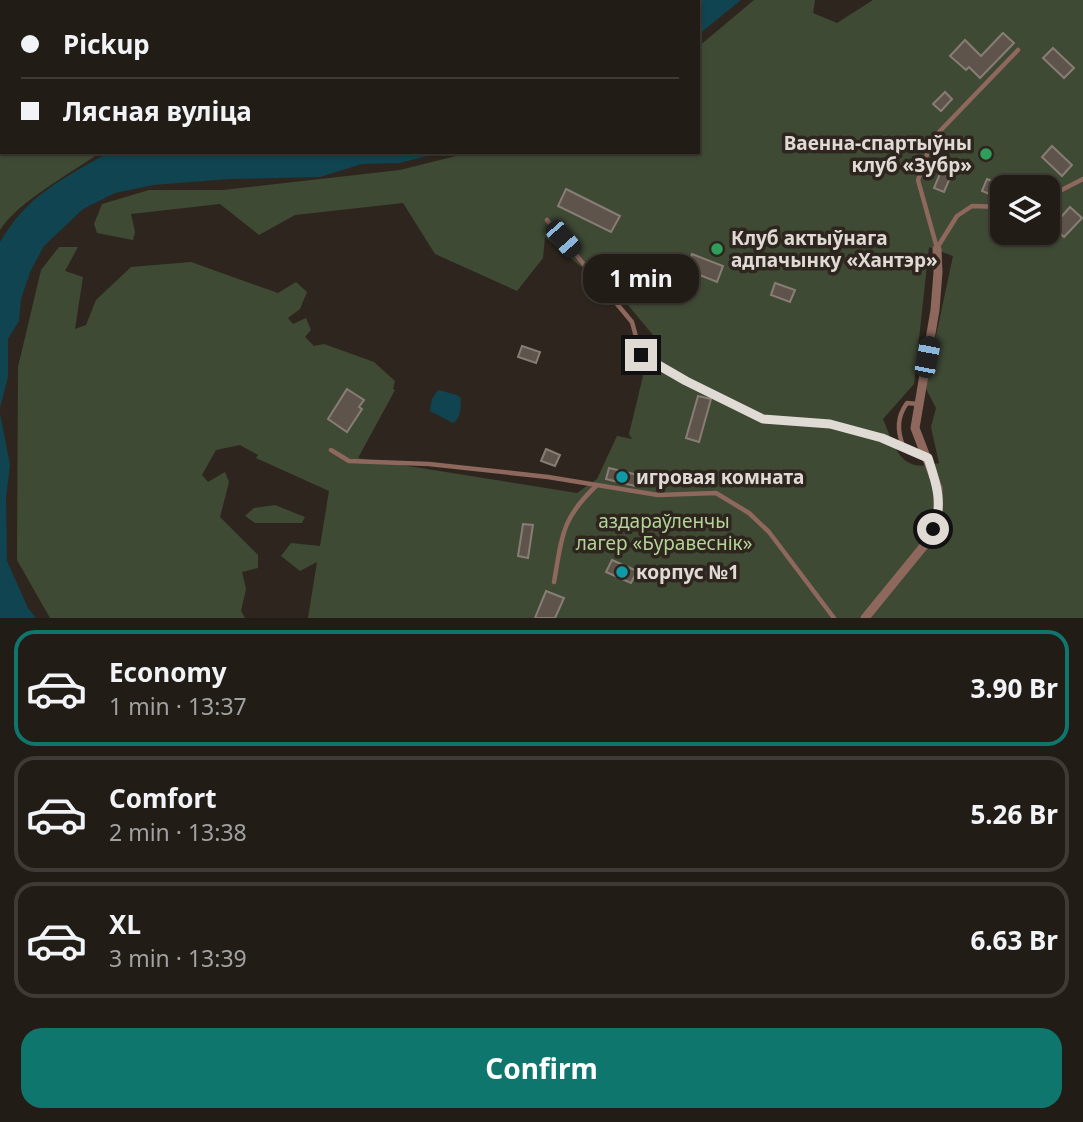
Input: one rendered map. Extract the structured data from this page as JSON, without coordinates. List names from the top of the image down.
{
  "parks": ["аздараўленчы лагер «Буравеснік»"],
  "places": [
    "Ваенна-спартыўны клуб «Зубр»",
    "Клуб актыўнага адпачынку «Хантэр»",
    "игровая комната",
    "корпус №1"
  ],
  "page": {
    "banner": ["Pickup", "Лясная вуліца"],
    "bubble": "1 min",
    "list": [
      {
        "name": "Economy",
        "note": "1 min · 13:37",
        "value": "3.90 Br"
      },
      {
        "name": "Comfort",
        "note": "2 min · 13:38",
        "value": "5.26 Br"
      },
      {
        "name": "XL",
        "note": "3 min · 13:39",
        "value": "6.63 Br"
      }
    ],
    "buttons": "Confirm"
  }
}
